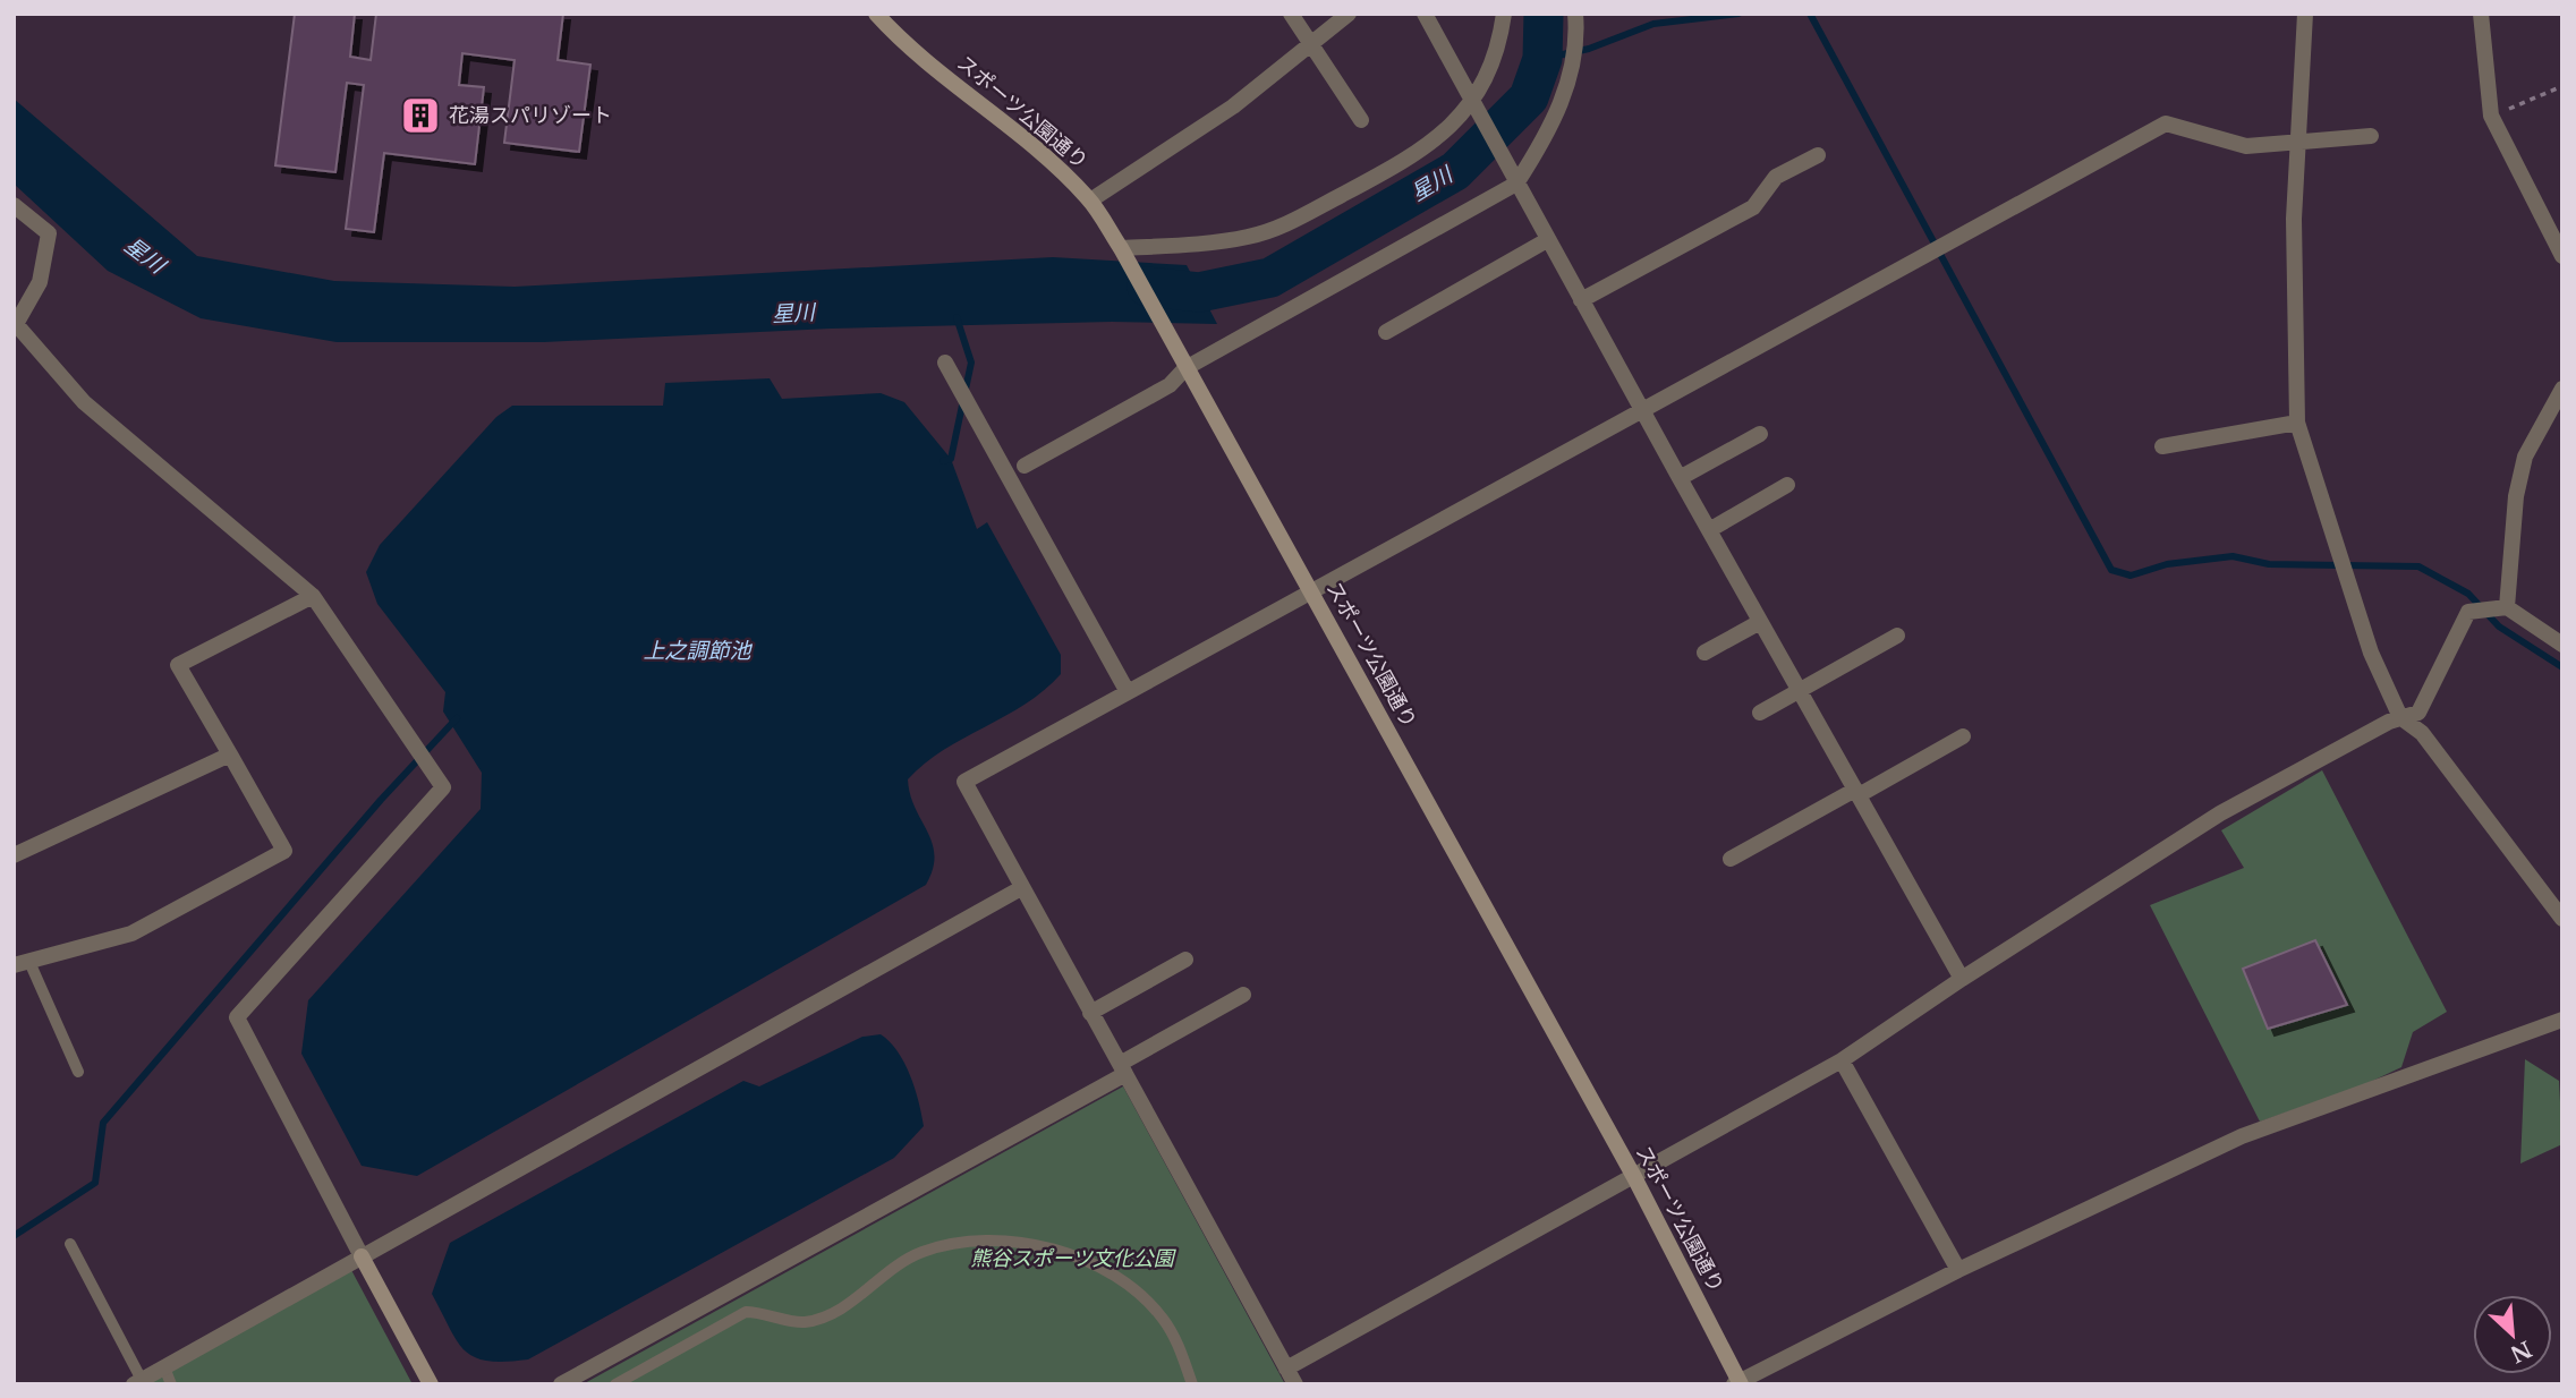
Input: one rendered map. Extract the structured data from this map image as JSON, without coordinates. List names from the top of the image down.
{
  "streets": {
    "street": ["スポーツ公園通り"]
  },
  "water": ["星川", "上之調節池"],
  "parks": ["熊谷スポーツ文化公園"],
  "places": {
    "building": ["花湯スパリゾート"]
  },
  "north": "bottom right"
}
